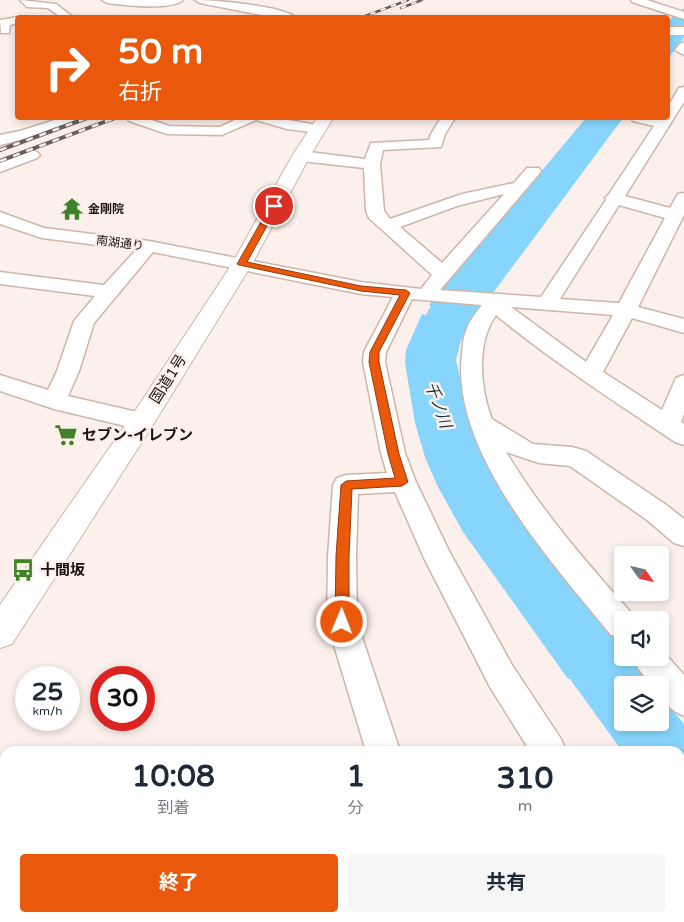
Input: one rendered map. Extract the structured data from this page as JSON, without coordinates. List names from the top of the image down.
{
  "streets": {
    "highway": ["国道1号"],
    "street": ["南湖通り"]
  },
  "crossings": [
    ["南湖通り", "国道1号"]
  ],
  "water": ["千ノ川"],
  "places": {
    "temple": ["金剛院"],
    "supermarket": ["セブン-イレブン"],
    "bus stop": ["十間坂"]
  },
  "north": "bottom right",
  "page": {
    "turn": ["50 m", "右折"],
    "speed": "25 km/h",
    "limit": "30",
    "eta": [
      "10:08",
      "到着",
      "1",
      "分",
      "310",
      "m"
    ],
    "buttons": ["終了", "共有"]
  }
}
